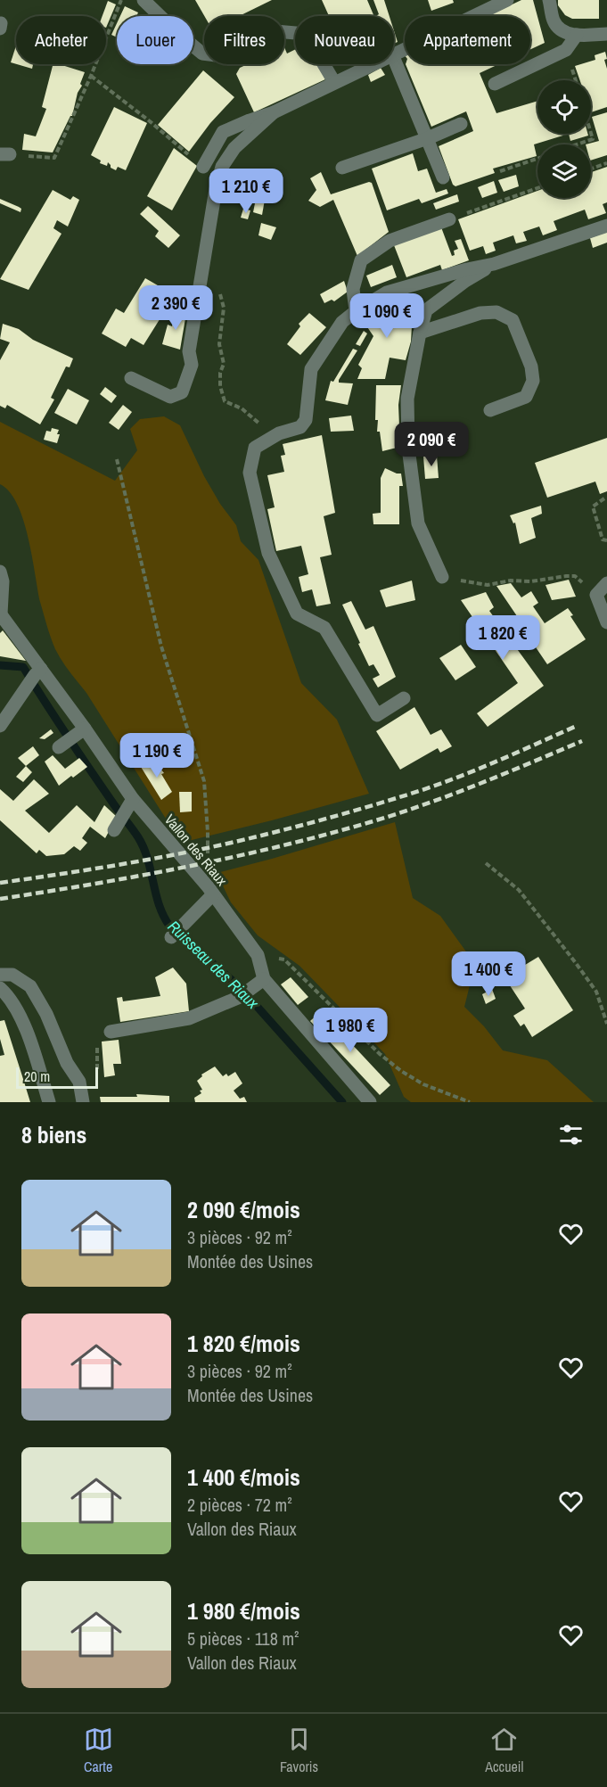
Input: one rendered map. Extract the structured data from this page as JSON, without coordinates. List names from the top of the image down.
{
  "streets": {
    "street": ["Vallon des Riaux"]
  },
  "water": ["Ruisseau des Riaux"],
  "scale_bar": "20 m",
  "page": {
    "chip": [
      "Acheter",
      "Louer",
      "Filtres",
      "Nouveau",
      "Appartement"
    ],
    "price": [
      "1 210 €",
      "2 390 €",
      "1 090 €",
      "2 090 €",
      "1 820 €",
      "1 190 €",
      "1 400 €",
      "1 980 €"
    ],
    "scale": "20 m",
    "heading": "8 biens",
    "list": [
      {
        "name": "2 090 €/mois",
        "note": "3 pièces · 92 m² · Montée des Usines"
      },
      {
        "name": "1 820 €/mois",
        "note": "3 pièces · 92 m² · Montée des Usines"
      },
      {
        "name": "1 400 €/mois",
        "note": "2 pièces · 72 m² · Vallon des Riaux"
      },
      {
        "name": "1 980 €/mois",
        "note": "5 pièces · 118 m² · Vallon des Riaux"
      }
    ],
    "tabs": ["Carte", "Favoris", "Accueil"]
  }
}
